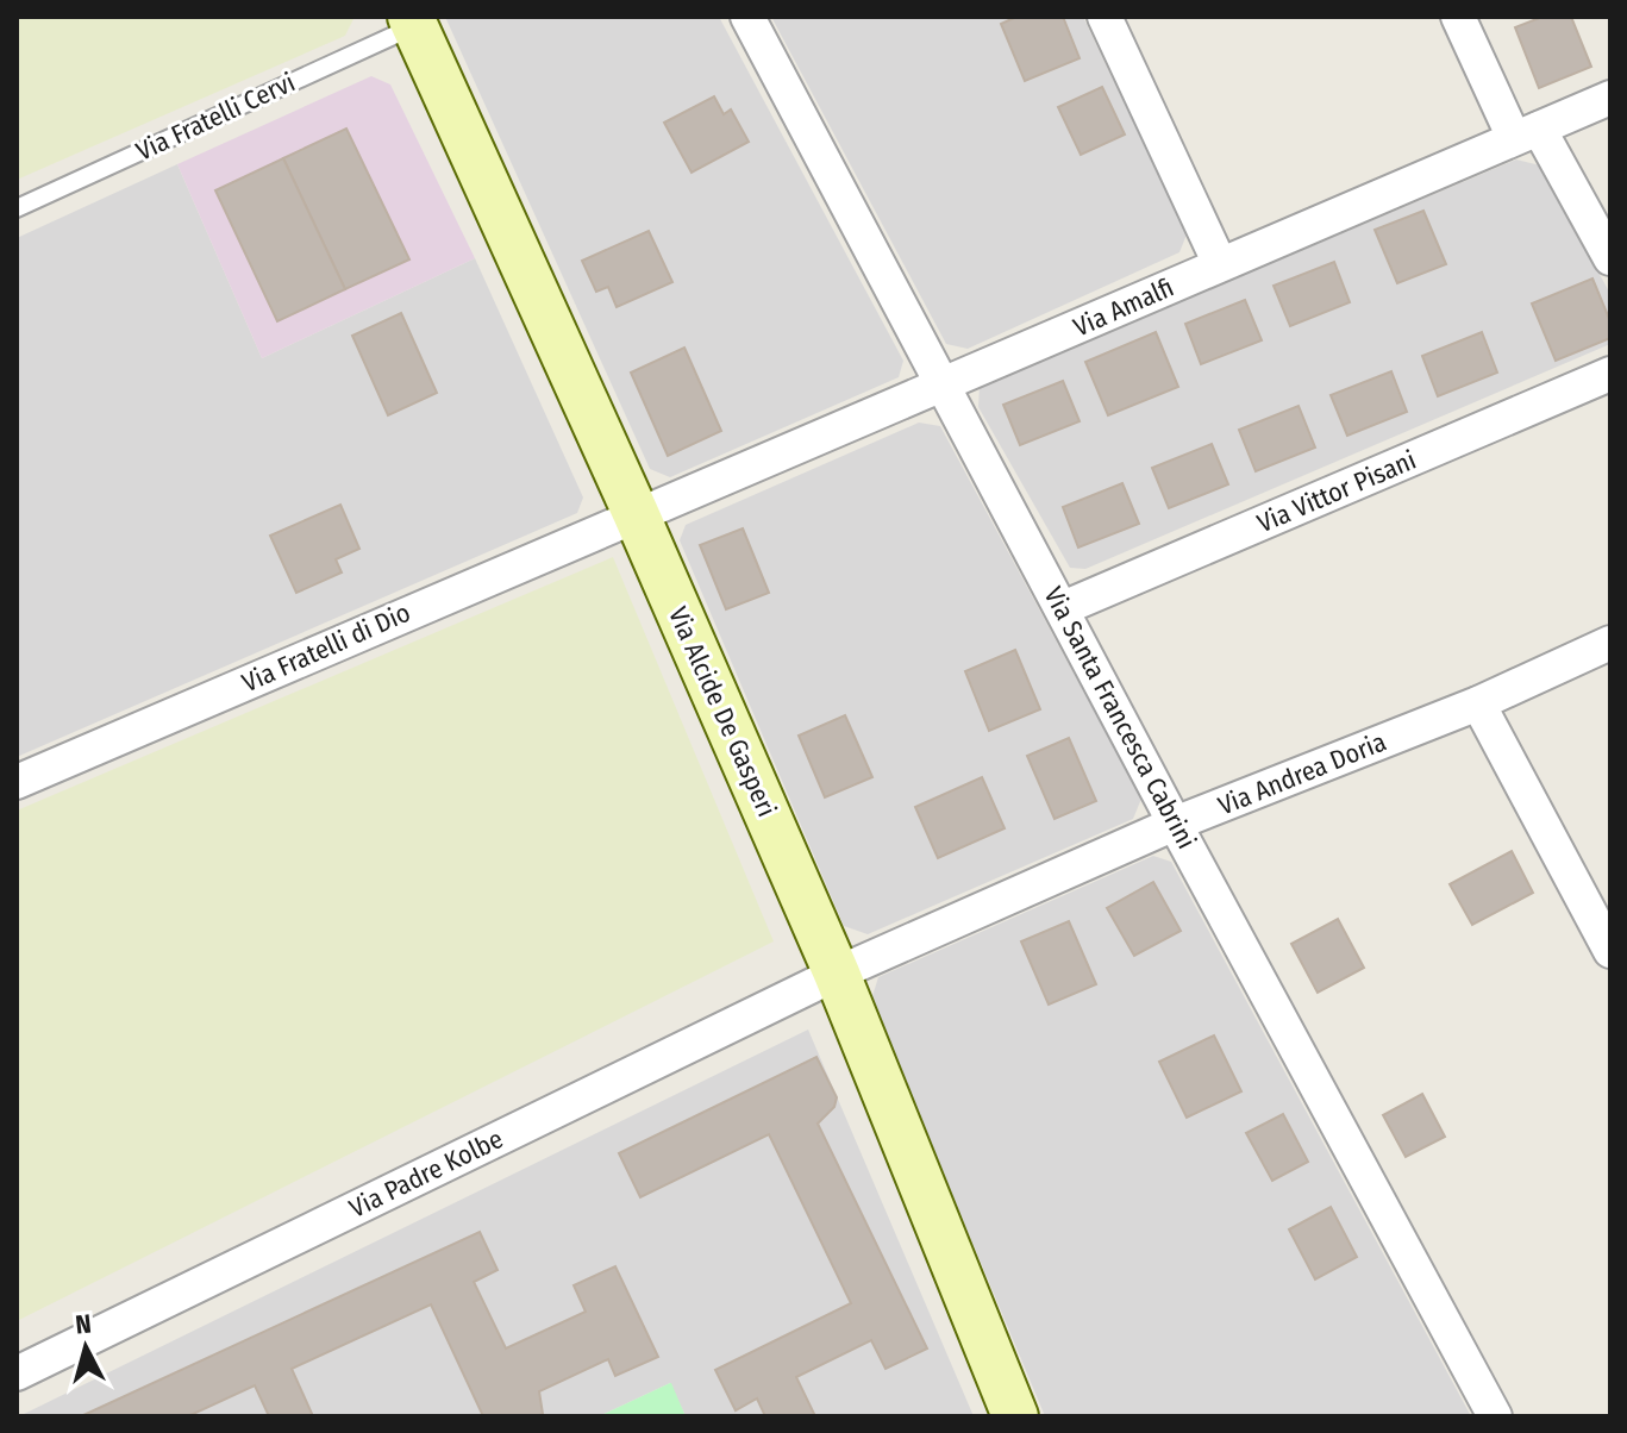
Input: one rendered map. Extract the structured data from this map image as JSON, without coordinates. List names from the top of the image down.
{
  "streets": {
    "street": [
      "Via Amalfi",
      "Via Vittor Pisani",
      "Via Fratelli di Dio",
      "Via Alcide De Gasperi",
      "Via Santa Francesca Cabrini",
      "Via Andrea Doria",
      "Via Padre Kolbe"
    ],
    "lane": ["Via Fratelli Cervi"]
  },
  "crossings": [
    ["Via Fratelli Cervi", "Via Alcide De Gasperi"],
    ["Via Amalfi", "Via Fratelli di Dio"],
    ["Via Amalfi", "Via Alcide De Gasperi"],
    ["Via Amalfi", "Via Santa Francesca Cabrini"],
    ["Via Vittor Pisani", "Via Santa Francesca Cabrini"],
    ["Via Fratelli di Dio", "Via Alcide De Gasperi"],
    ["Via Alcide De Gasperi", "Via Andrea Doria"],
    ["Via Alcide De Gasperi", "Via Padre Kolbe"],
    ["Via Santa Francesca Cabrini", "Via Andrea Doria"],
    ["Via Andrea Doria", "Via Padre Kolbe"]
  ],
  "north": "top"
}
